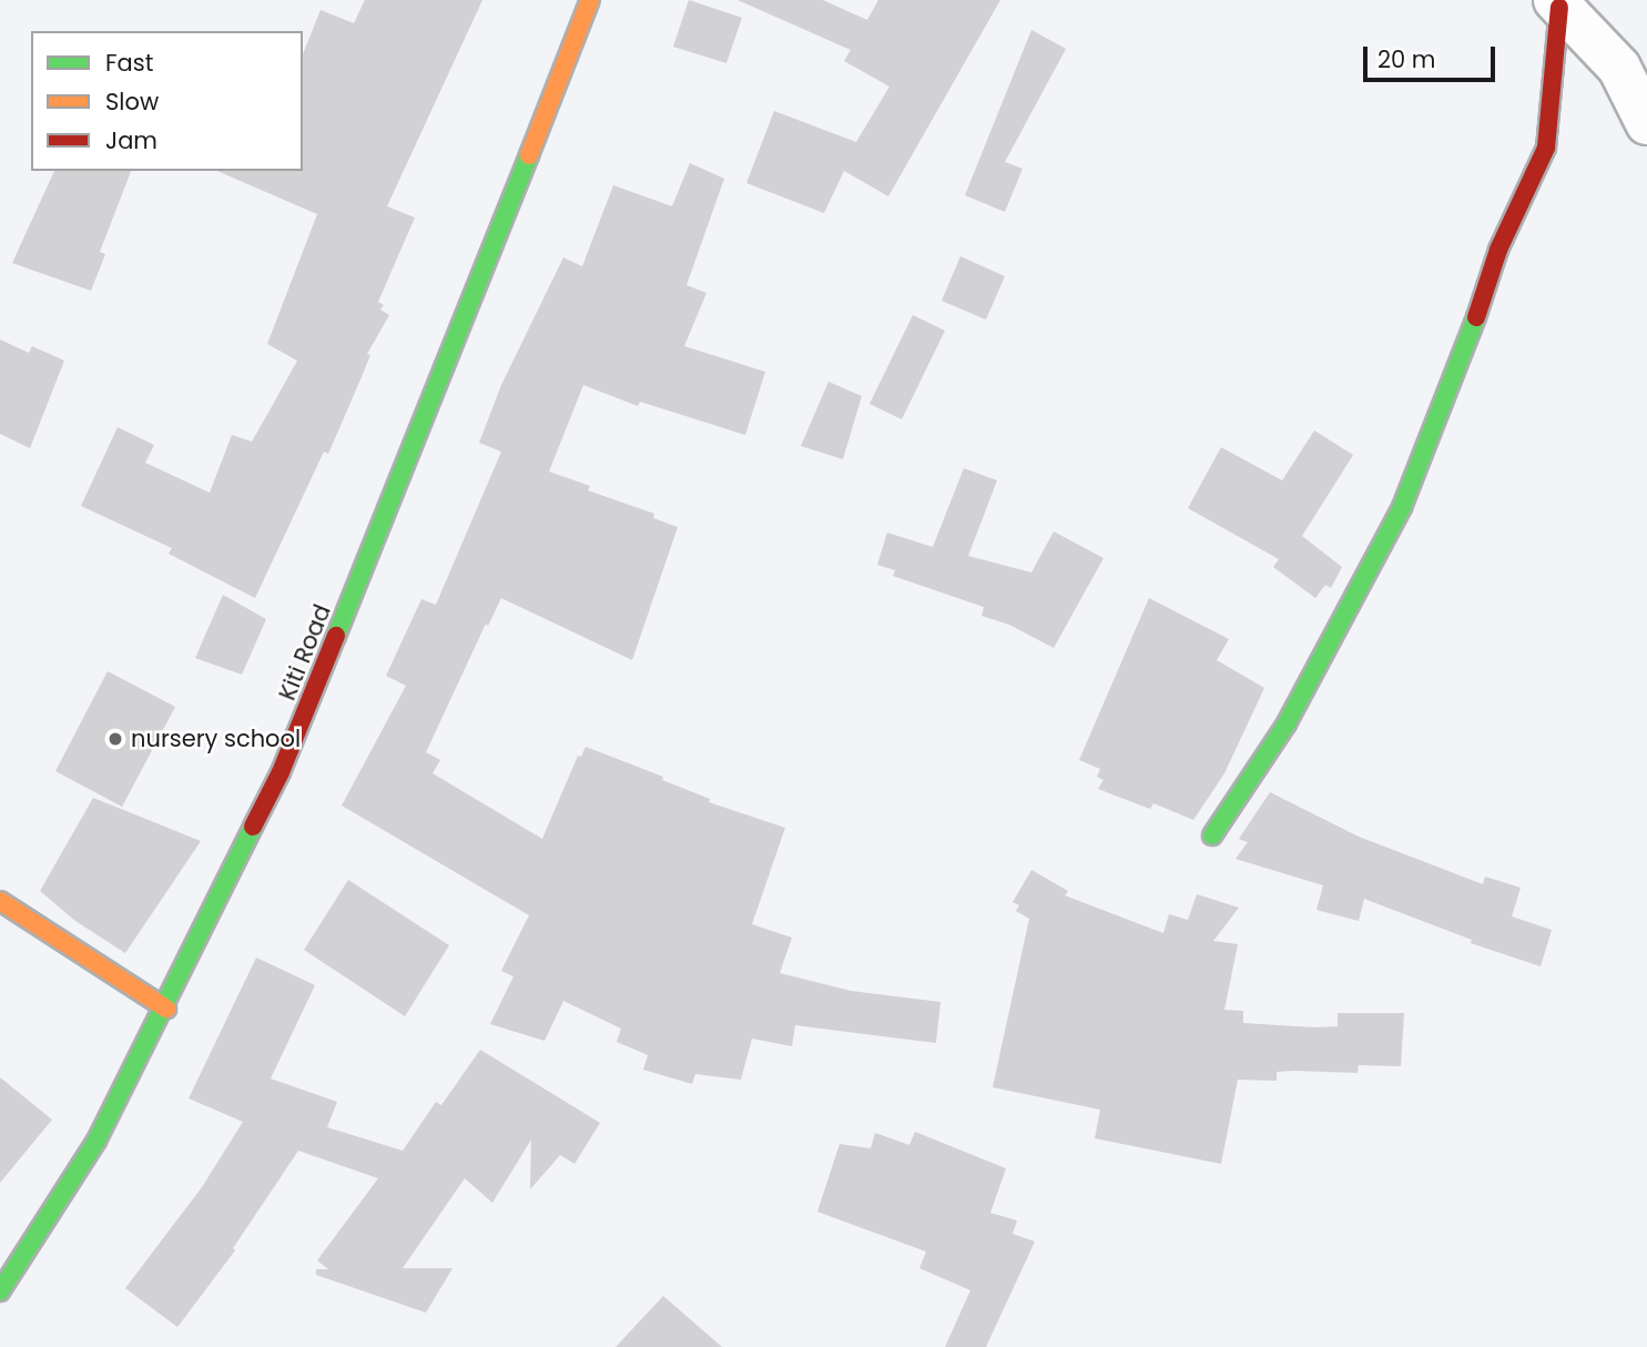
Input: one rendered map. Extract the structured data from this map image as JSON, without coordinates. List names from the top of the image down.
{
  "streets": {
    "street": ["Kiti Road"]
  },
  "places": ["nursery school"],
  "legend": ["Fast", "Slow", "Jam"],
  "scale_bar": "20 m"
}
